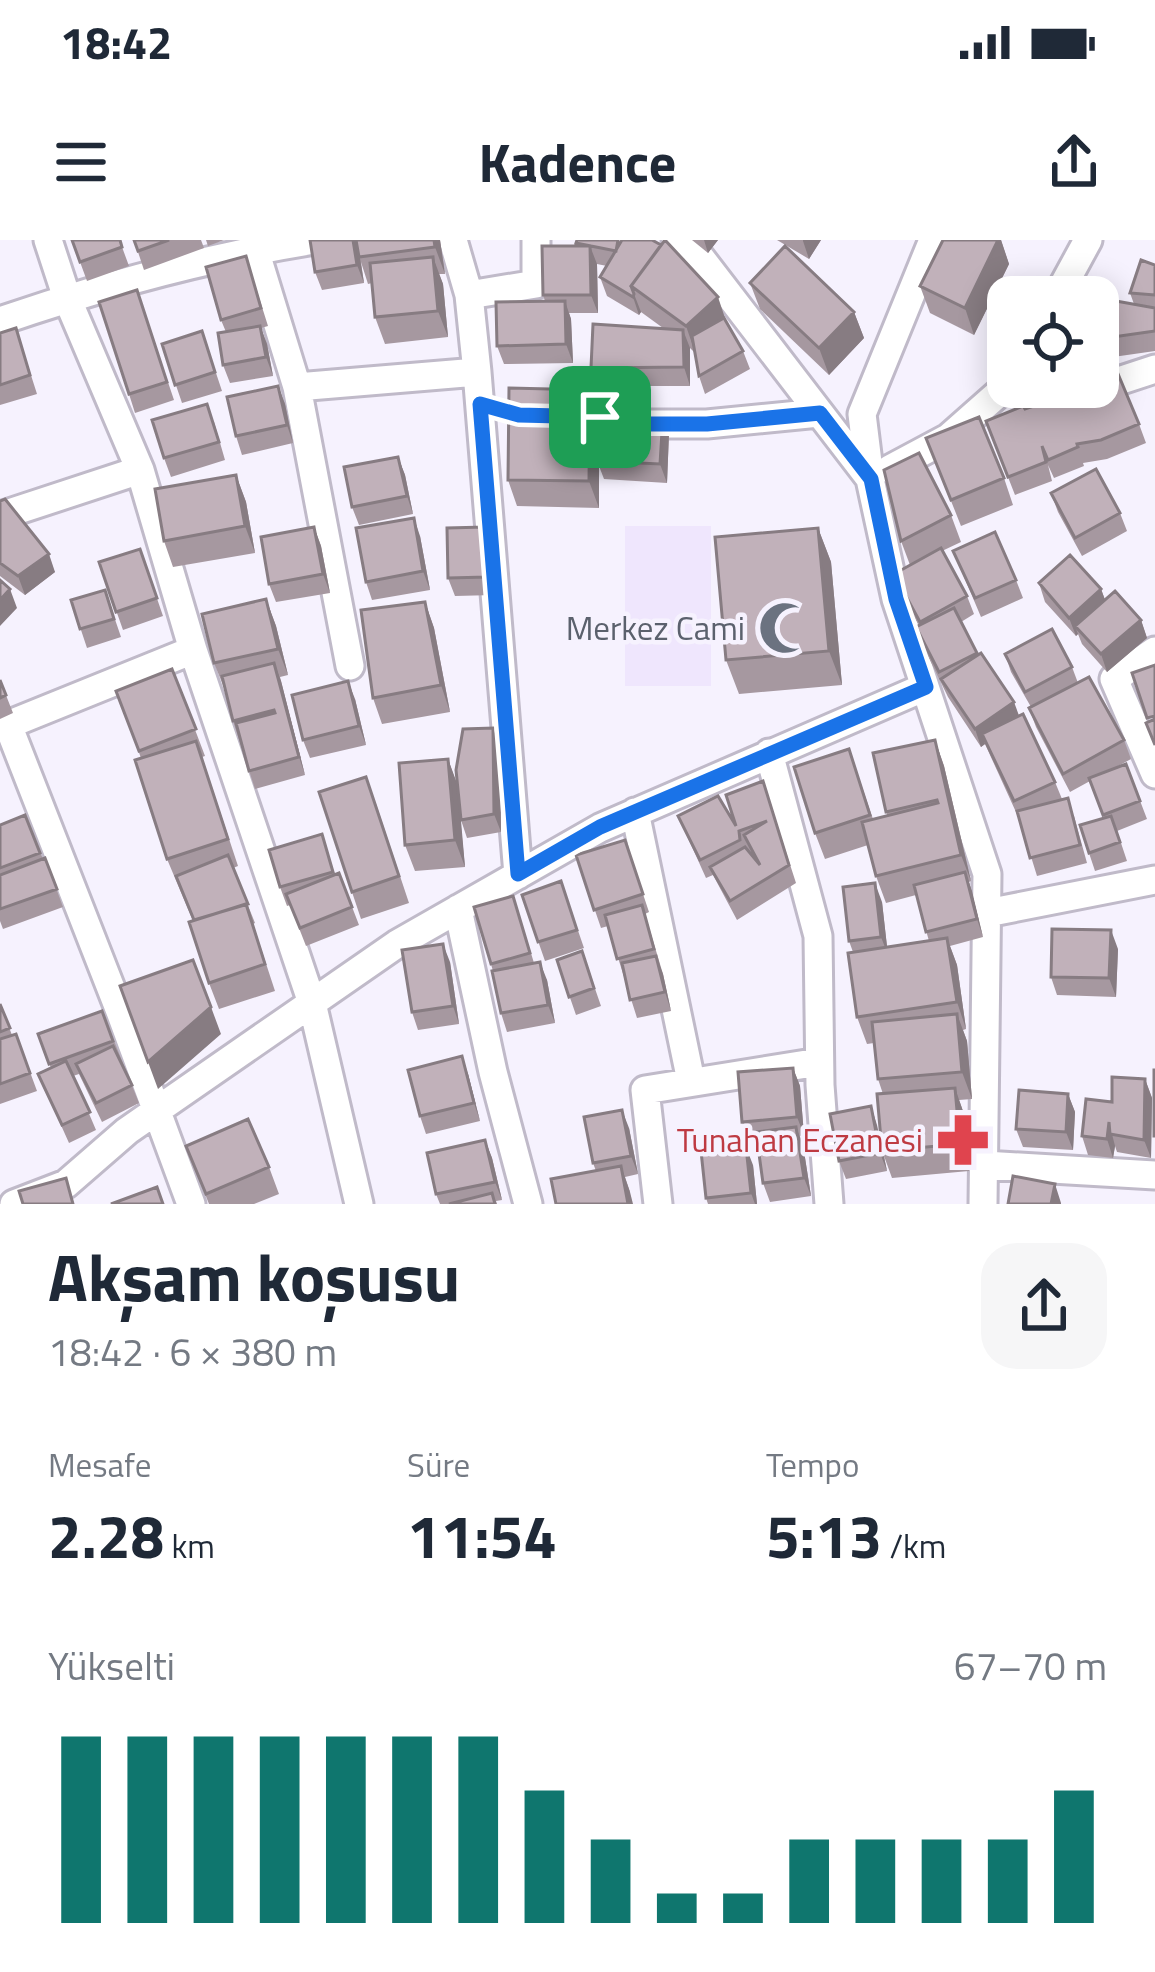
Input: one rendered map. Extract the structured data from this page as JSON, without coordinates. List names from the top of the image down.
{
  "places": {
    "mosque": ["Merkez Cami"],
    "pharmacy": ["Tunahan Eczanesi"]
  },
  "page": {
    "status": "18:42",
    "header": "Kadence",
    "heading": ["Akşam koşusu", "18:42 · 6 × 380 m"],
    "stats": [
      ["Mesafe", "2.28 km"],
      ["Süre", "11:54"],
      ["Tempo", "5:13 /km"]
    ],
    "chart": ["Yükselti", "67–70 m"]
  }
}
